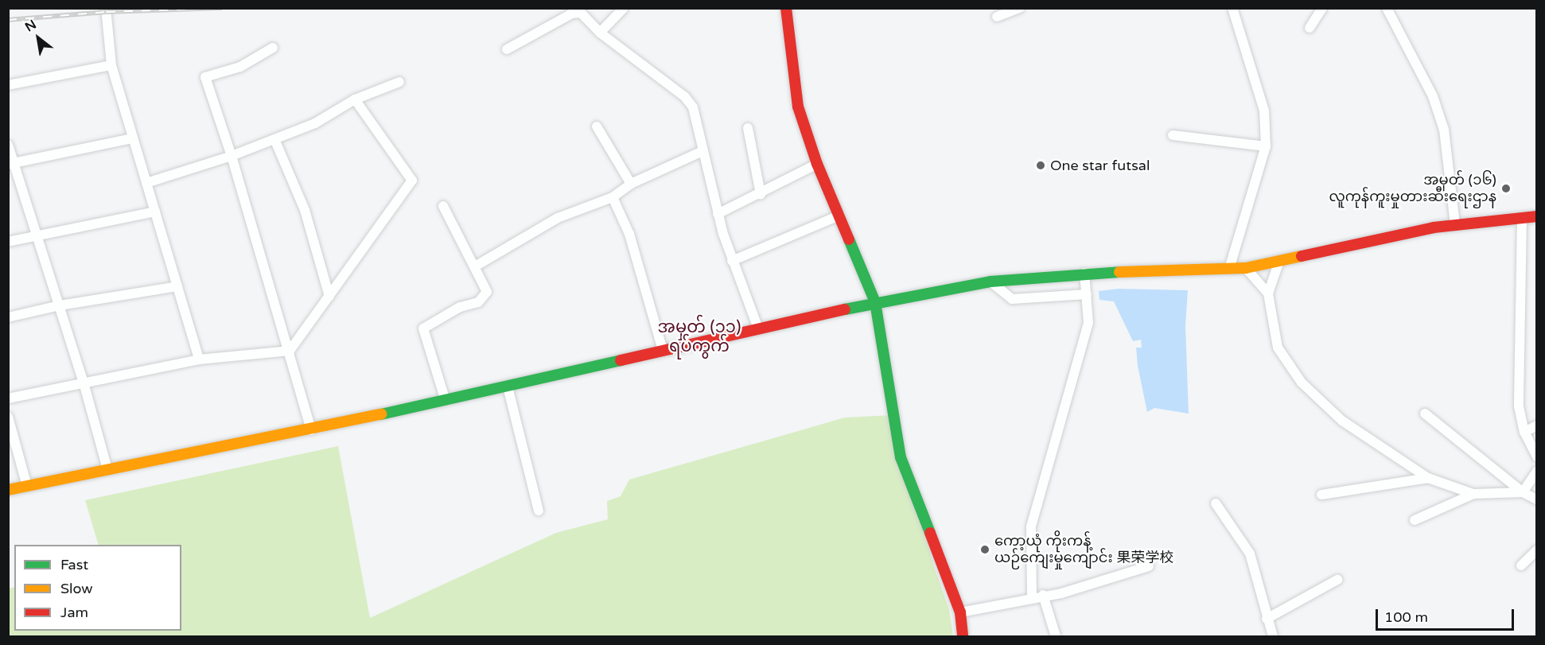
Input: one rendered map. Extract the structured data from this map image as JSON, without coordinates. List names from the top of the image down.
{
  "districts": ["အမှတ် (၁၁) ရပ်ကွက်"],
  "places": ["One star futsal", "အမှတ် (၁၆) လူကုန်ကူးမှုတားဆီးရေးဌာန", "ကော့ယုံ ကိုးကန့် ယဉ်ကျေးမှုကျောင်း 果荣学校"],
  "legend": ["Fast", "Slow", "Jam"],
  "scale_bar": "100 m",
  "north": "top left"
}
